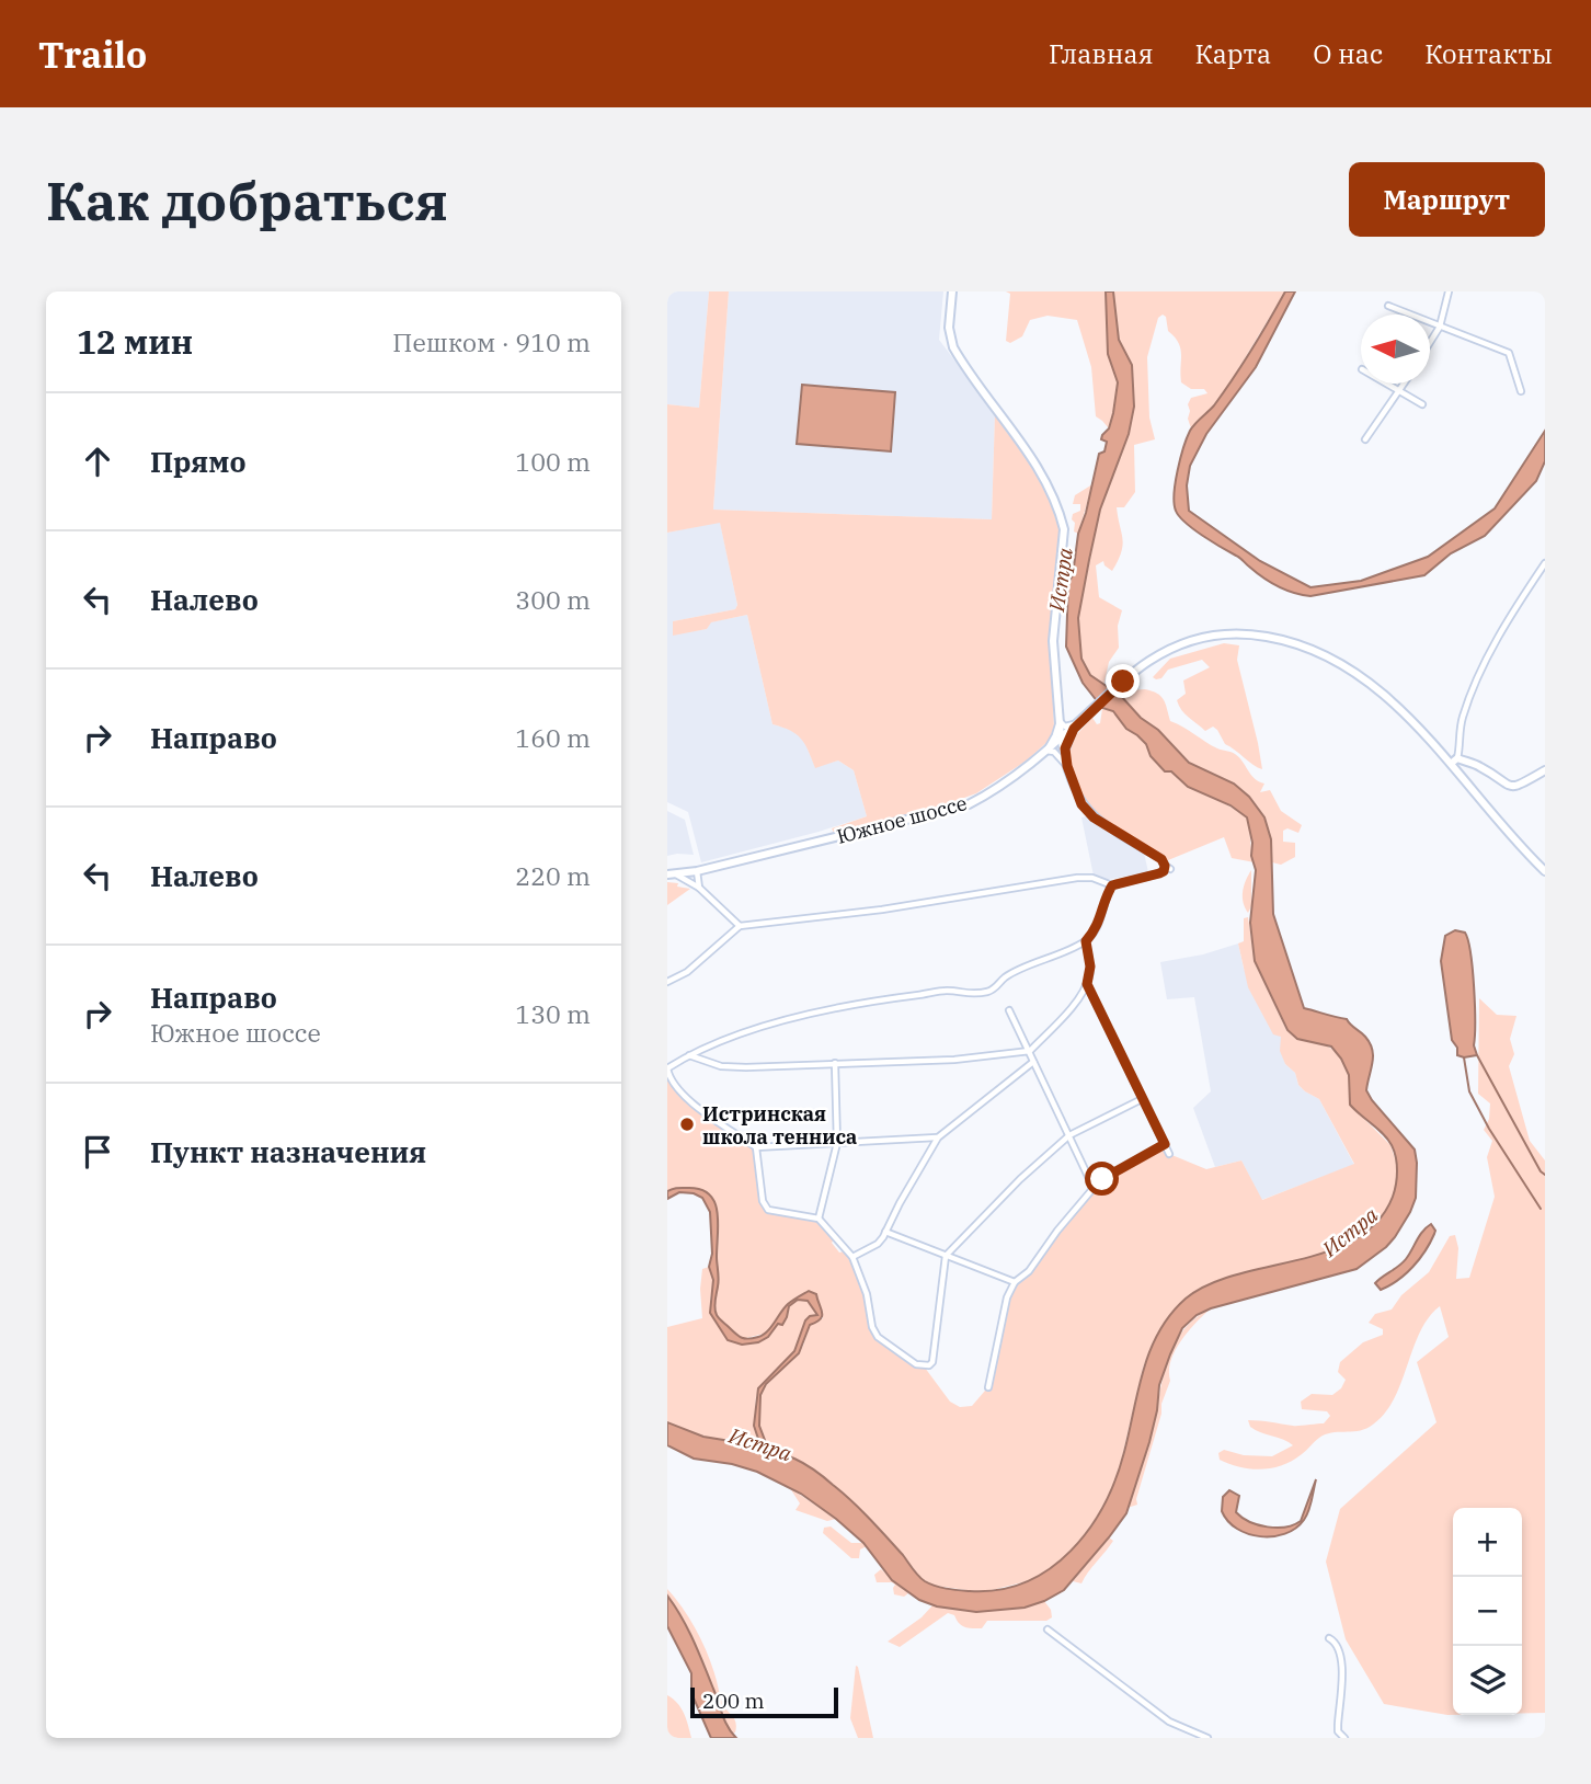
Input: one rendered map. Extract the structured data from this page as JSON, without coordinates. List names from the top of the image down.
{
  "streets": {
    "main road": ["Южное шоссе"]
  },
  "water": ["Истра"],
  "places": ["Истринская школа тенниса"],
  "scale_bar": "200 m",
  "north": "left",
  "page": {
    "header": "Trailo",
    "nav": [
      "Главная",
      "Карта",
      "О нас",
      "Контакты"
    ],
    "buttons": "Маршрут",
    "title": "Как добраться",
    "heading": ["12 мин", "Пешком · 910 m"],
    "list": [
      ["Прямо", "100 m"],
      ["Налево", "300 m"],
      ["Направо", "160 m"],
      ["Налево", "220 m"],
      ["Направо", "Южное шоссе", "130 m"],
      "Пункт назначения"
    ],
    "map_buttons": ["+", "−"],
    "scale": "200 m"
  }
}
